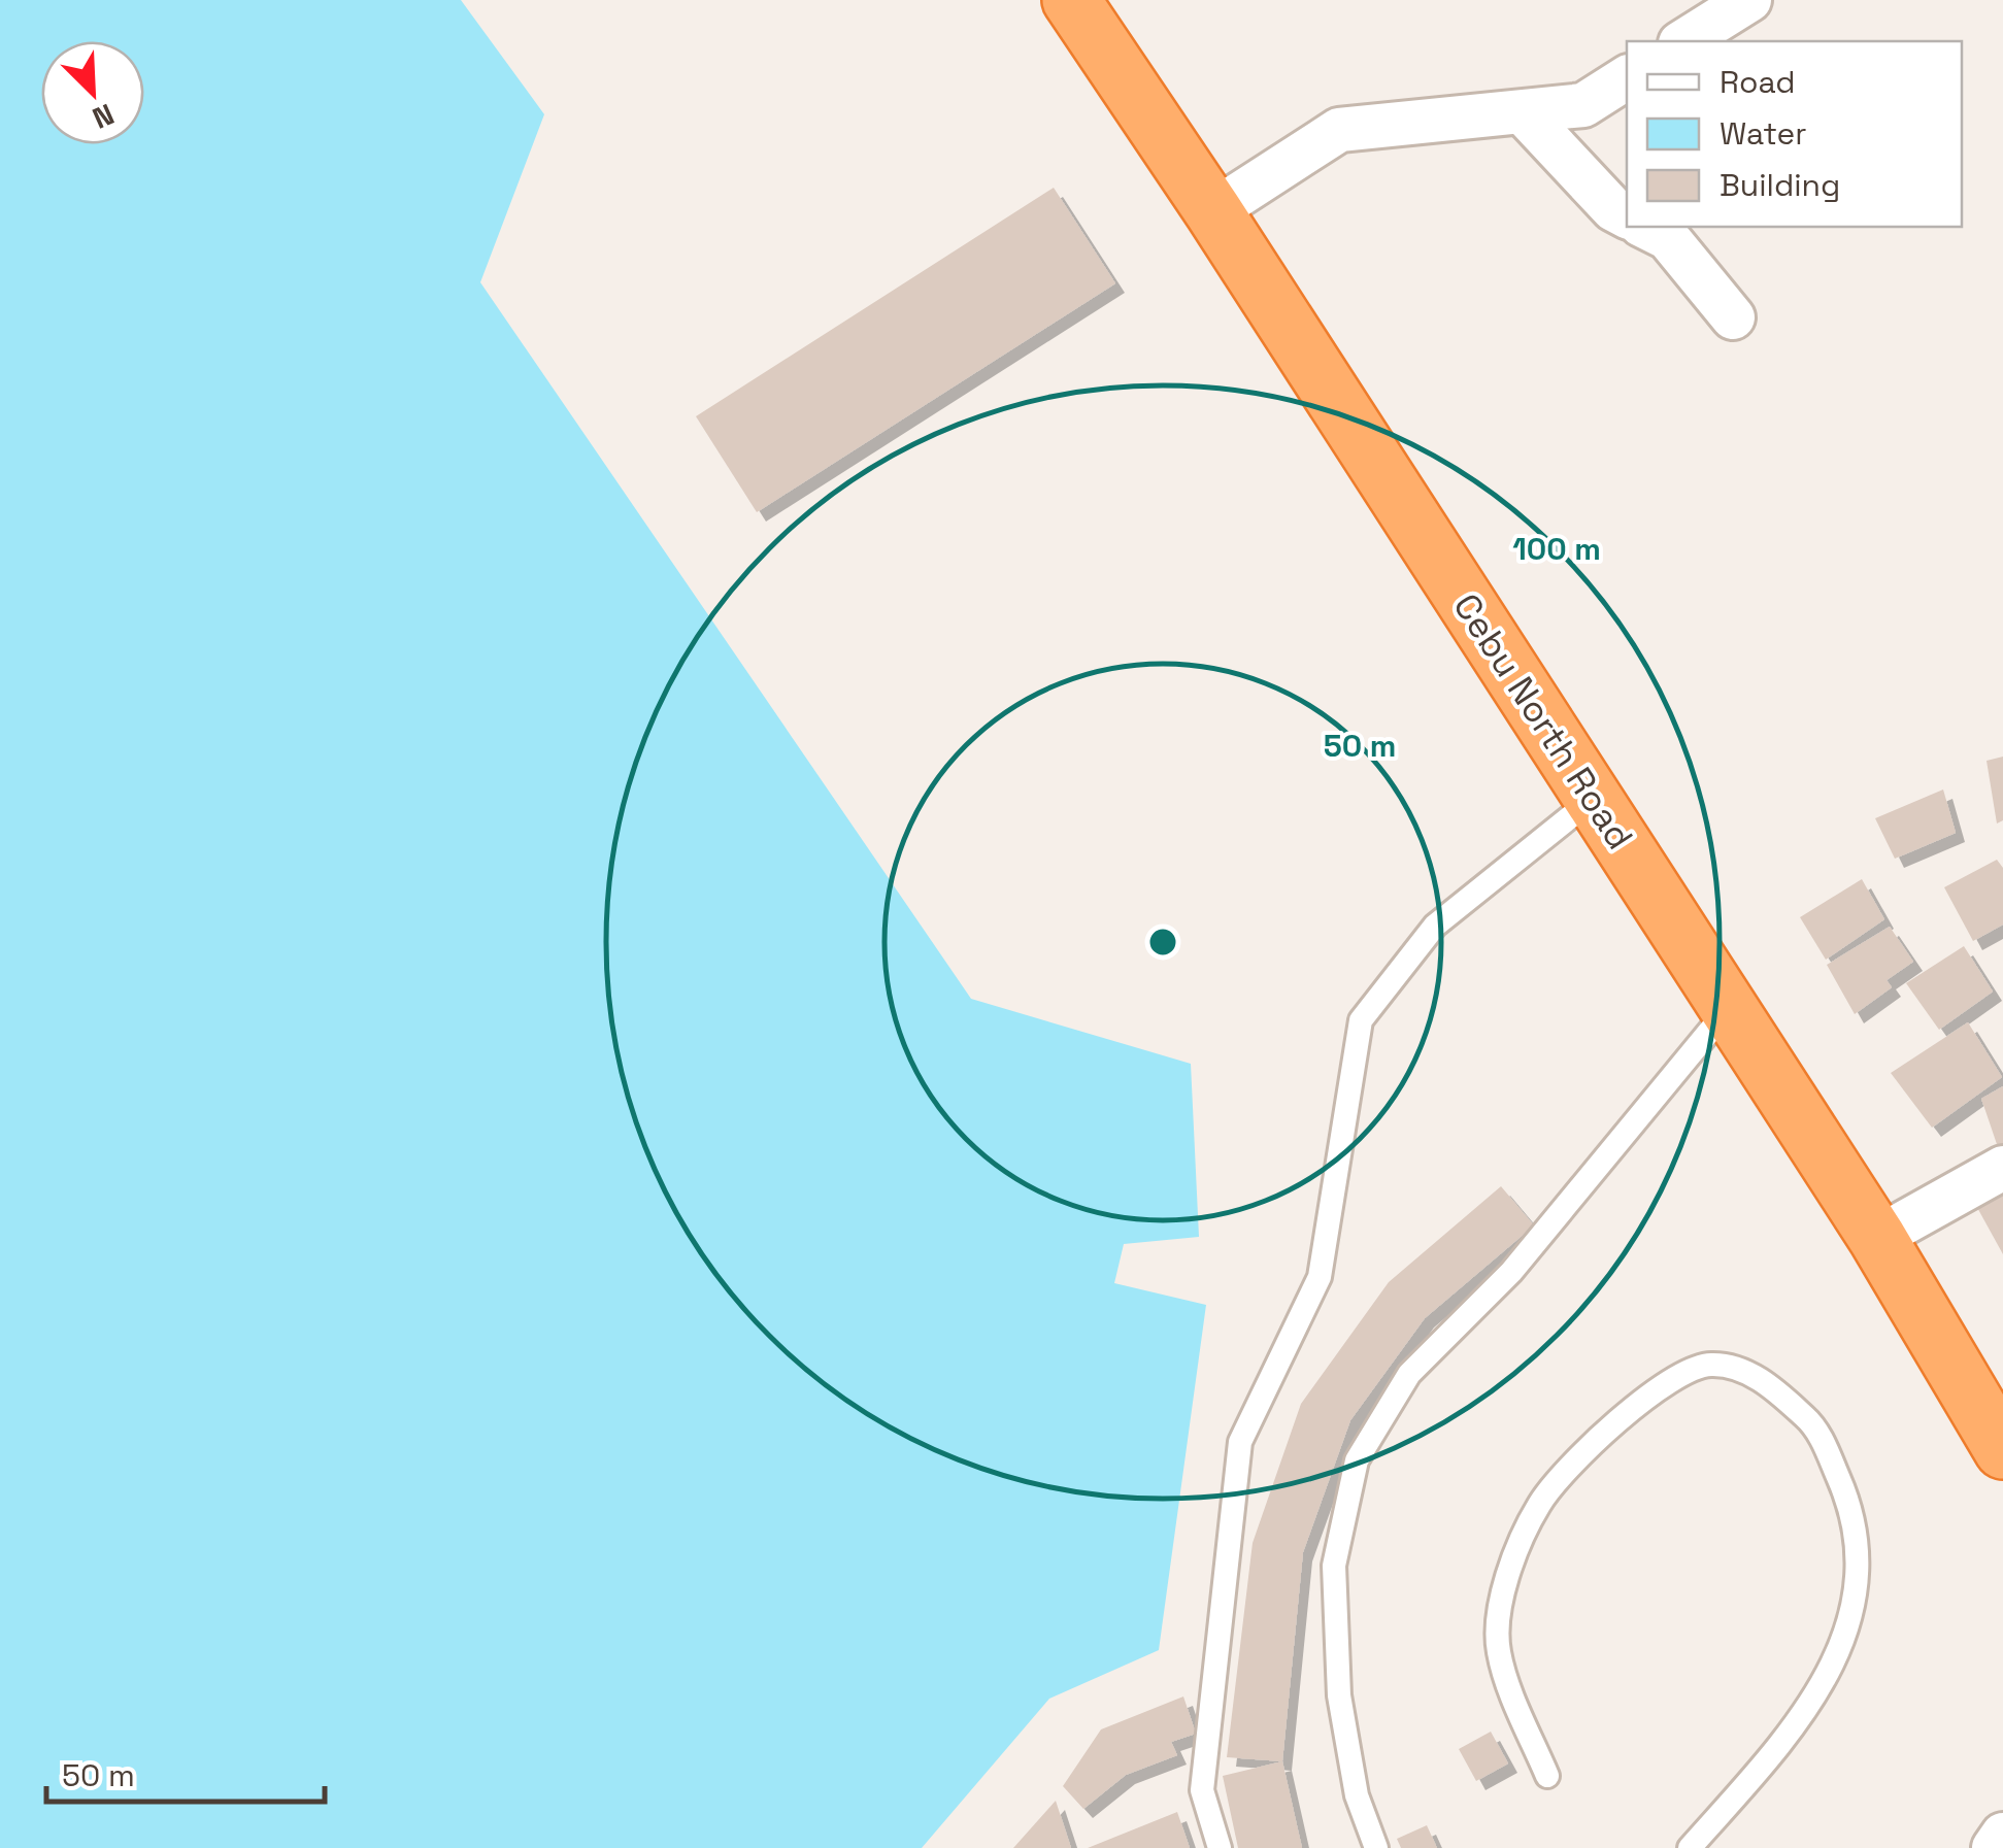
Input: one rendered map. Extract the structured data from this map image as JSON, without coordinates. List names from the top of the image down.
{
  "streets": {
    "highway": ["Cebu North Road"]
  },
  "legend": ["Road", "Water", "Building"],
  "scale_bar": "50 m",
  "north": "bottom right",
  "rings": ["100 m", "50 m"]
}
